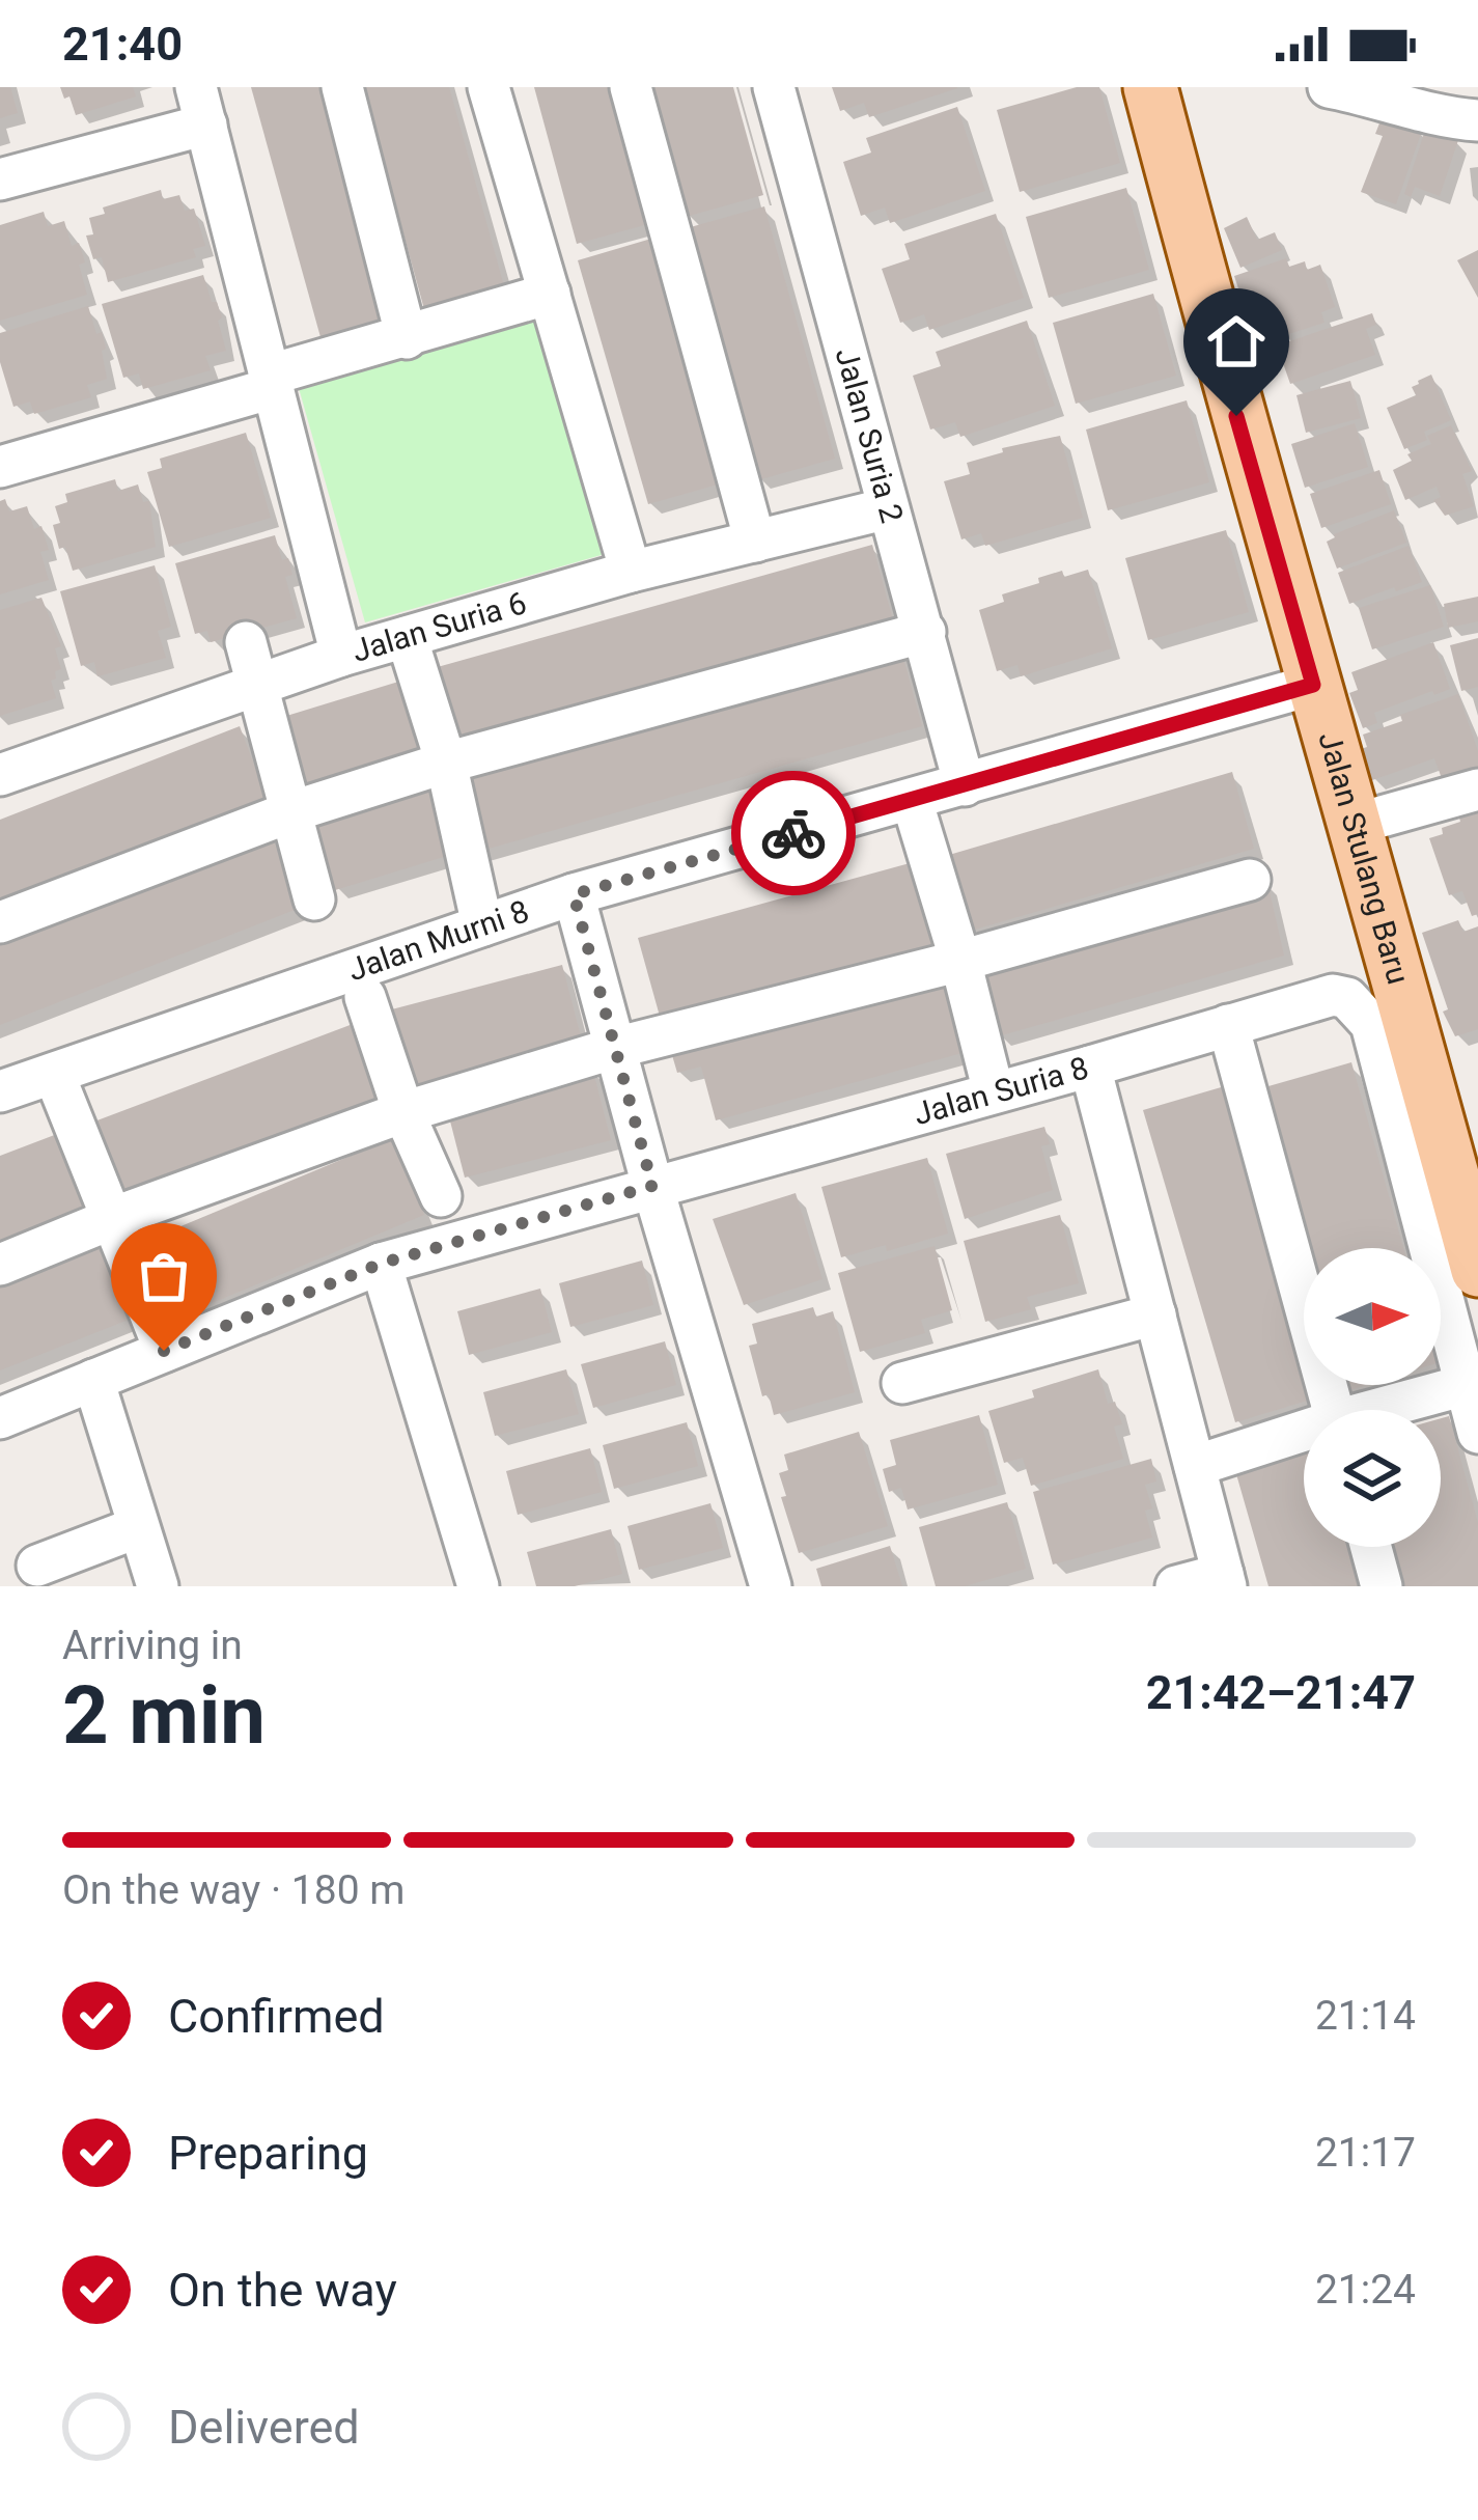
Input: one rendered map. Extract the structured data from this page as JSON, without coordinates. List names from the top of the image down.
{
  "streets": {
    "main road": ["Jalan Stulang Baru"],
    "street": [
      "Jalan Suria 2",
      "Jalan Suria 6",
      "Jalan Murni 8",
      "Jalan Suria 8"
    ]
  },
  "crossings": [
    ["Jalan Suria 2", "Jalan Suria 6"],
    ["Jalan Suria 2", "Jalan Murni 8"],
    ["Jalan Stulang Baru", "Jalan Murni 8"]
  ],
  "north": "right",
  "page": {
    "status": "21:40",
    "heading": ["2 min", "Arriving in", "21:42–21:47"],
    "bar": "On the way · 180 m",
    "list": [
      ["Confirmed", "21:14"],
      ["Preparing", "21:17"],
      ["On the way", "21:24"],
      "Delivered"
    ]
  }
}
